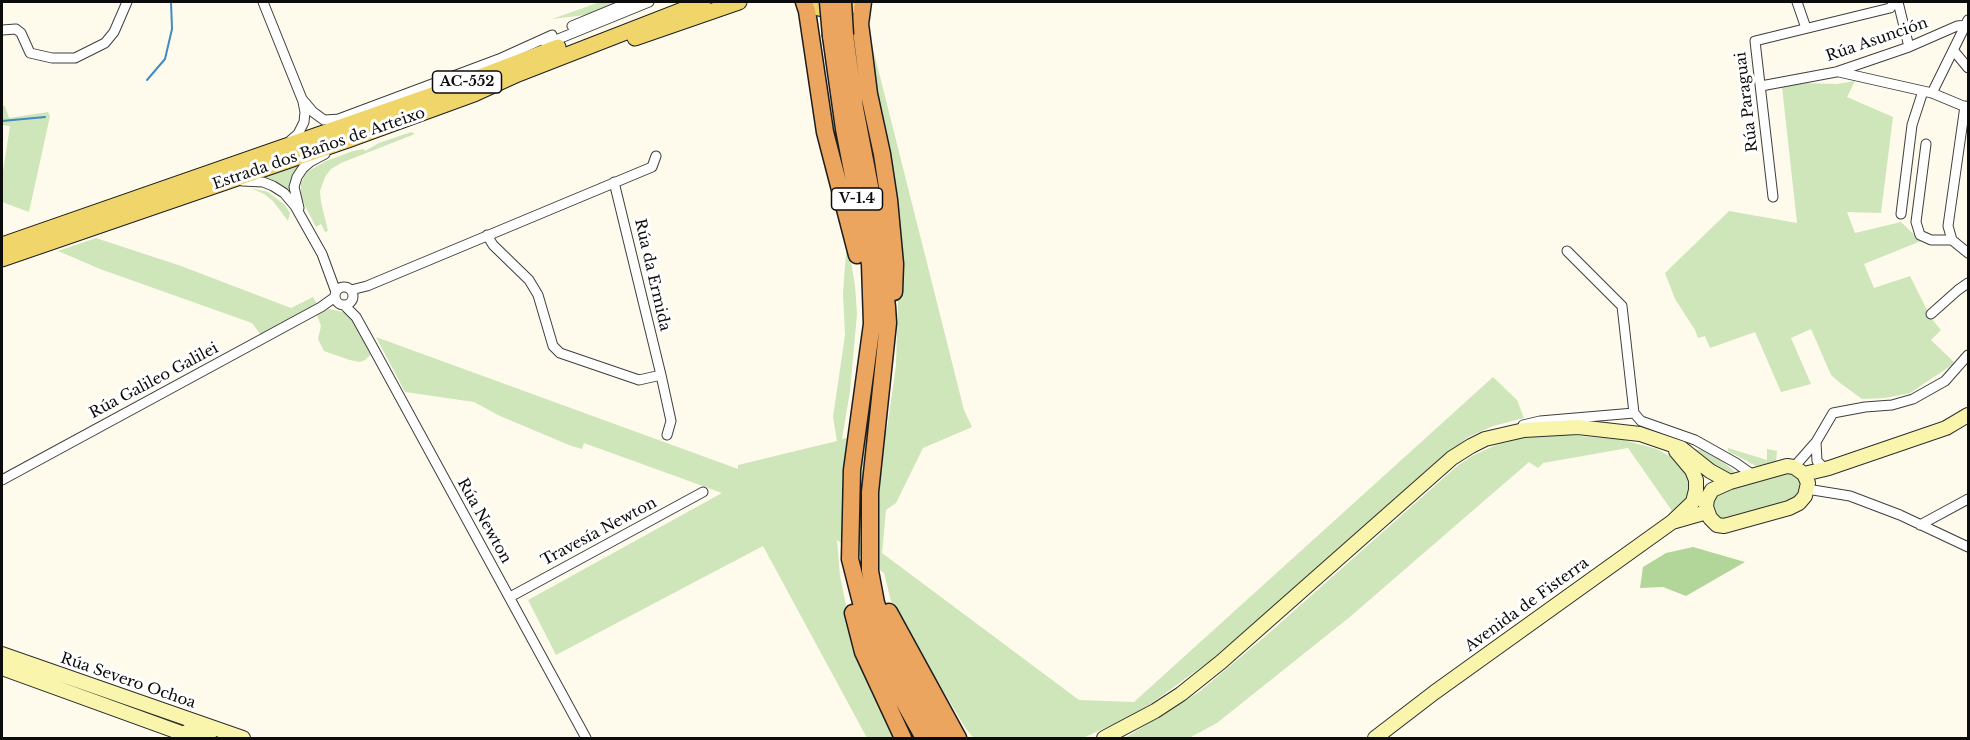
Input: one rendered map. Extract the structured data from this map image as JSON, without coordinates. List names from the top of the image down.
{
  "streets": {
    "highway": ["V-1.4"],
    "main road": [
      "AC-552",
      "Estrada dos Baños de Arteixo",
      "Avenida de Fisterra",
      "Rúa Severo Ochoa"
    ],
    "street": [
      "Rúa Asunción",
      "Rúa Paraguai",
      "Rúa da Ermida",
      "Rúa Galileo Galilei",
      "Rúa Newton",
      "Travesía Newton"
    ]
  },
  "crossings": [
    ["Rúa Asunción", "Rúa Paraguai"],
    ["AC-552", "Estrada dos Baños de Arteixo"],
    ["Estrada dos Baños de Arteixo", "Rúa Newton"],
    ["Rúa Galileo Galilei", "Rúa Newton"],
    ["Rúa Newton", "Travesía Newton"]
  ]
}
